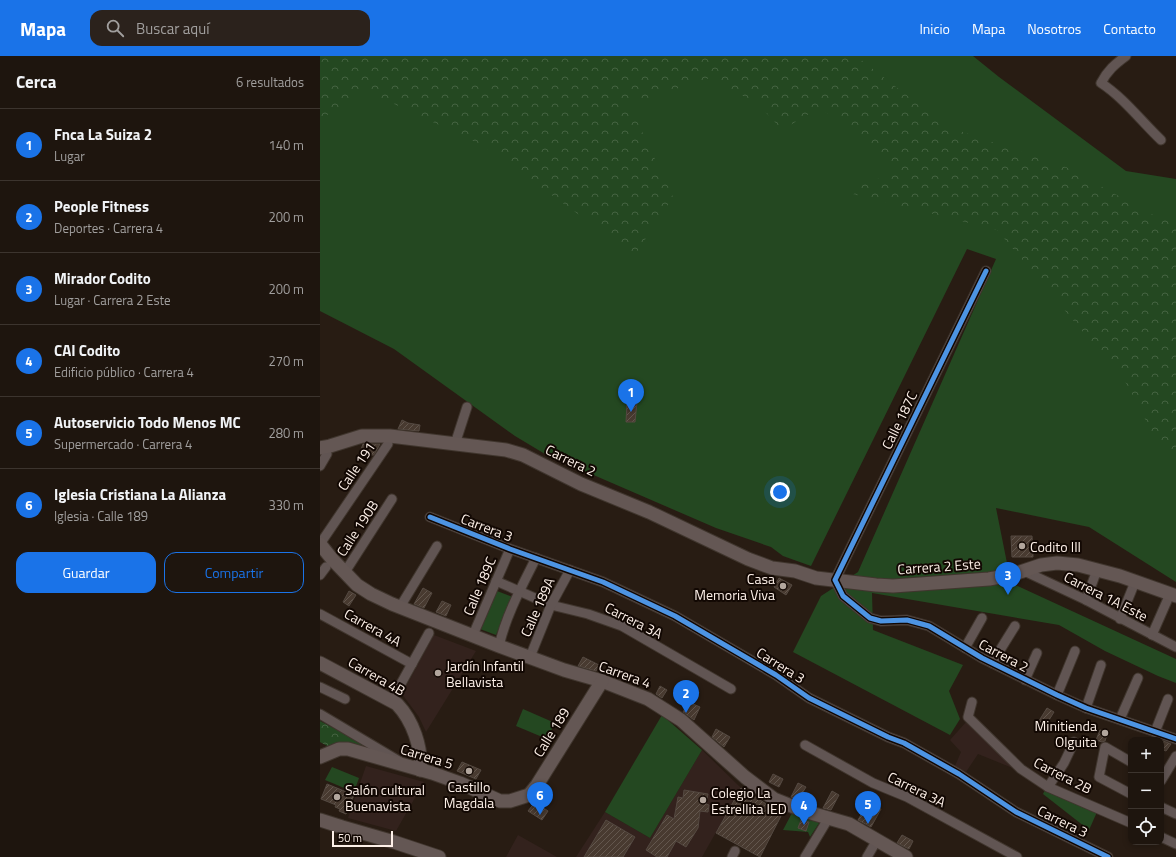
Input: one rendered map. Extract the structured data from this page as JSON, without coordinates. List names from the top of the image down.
{
  "streets": {
    "main road": [
      "Carrera 2",
      "Carrera 2 Este",
      "Carrera 4",
      "Carrera 4B",
      "Calle 189",
      "Carrera 5"
    ],
    "street": [
      "Calle 187C",
      "Calle 191",
      "Carrera 3",
      "Calle 190B",
      "Calle 189C",
      "Carrera 1A Este",
      "Calle 189A",
      "Carrera 3A",
      "Carrera 4A",
      "Carrera 2B"
    ]
  },
  "crossings": [
    ["Calle 187C", "Carrera 2"],
    ["Calle 187C", "Carrera 2 Este"],
    ["Carrera 2", "Carrera 2 Este"],
    ["Calle 191", "Carrera 4"],
    ["Carrera 3", "Calle 189C"],
    ["Carrera 3", "Calle 189A"],
    ["Calle 190B", "Carrera 4"],
    ["Carrera 2 Este", "Carrera 1A Este"],
    ["Calle 189C", "Carrera 3A"],
    ["Calle 189C", "Carrera 4"],
    ["Calle 189A", "Carrera 3A"],
    ["Calle 189A", "Carrera 4"],
    ["Carrera 4", "Calle 189"],
    ["Carrera 4B", "Carrera 5"],
    ["Calle 189", "Carrera 5"]
  ],
  "places": [
    "Codito III",
    "Casa Memoria Viva",
    "Jardín Infantil Bellavista",
    "Minitienda Olguita",
    "Castillo Magdala",
    "Salón cultural Buenavista",
    "Colegio La Estrellita IED"
  ],
  "scale_bar": "50 m",
  "page": {
    "header": "Mapa",
    "search": "Buscar aquí",
    "nav": [
      "Inicio",
      "Mapa",
      "Nosotros",
      "Contacto"
    ],
    "heading": ["Cerca", "6 resultados"],
    "list": [
      {
        "mark": "1",
        "name": "Fnca La Suiza 2",
        "note": "Lugar",
        "value": "140 m"
      },
      {
        "mark": "2",
        "name": "People Fitness",
        "note": "Deportes · Carrera 4",
        "value": "200 m"
      },
      {
        "mark": "3",
        "name": "Mirador Codito",
        "note": "Lugar · Carrera 2 Este",
        "value": "200 m"
      },
      {
        "mark": "4",
        "name": "CAI Codito",
        "note": "Edificio público · Carrera 4",
        "value": "270 m"
      },
      {
        "mark": "5",
        "name": "Autoservicio Todo Menos MC",
        "note": "Supermercado · Carrera 4",
        "value": "280 m"
      },
      {
        "mark": "6",
        "name": "Iglesia Cristiana La Alianza",
        "note": "Iglesia · Calle 189",
        "value": "330 m"
      }
    ],
    "pins": [
      "1",
      "3",
      "2",
      "6",
      "5",
      "4"
    ],
    "buttons": ["Guardar", "Compartir"],
    "map_buttons": ["+", "−"],
    "scale": "50 m"
  }
}
